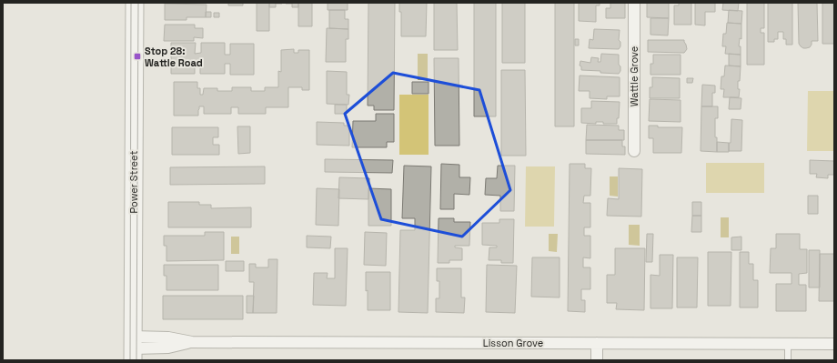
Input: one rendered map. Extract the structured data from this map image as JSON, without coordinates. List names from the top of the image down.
{
  "streets": {
    "main road": ["Power Street"],
    "street": ["Wattle Grove", "Lisson Grove"]
  },
  "crossings": [
    ["Power Street", "Lisson Grove"]
  ],
  "places": {
    "transit": ["Stop 28: Wattle Road"]
  }
}
